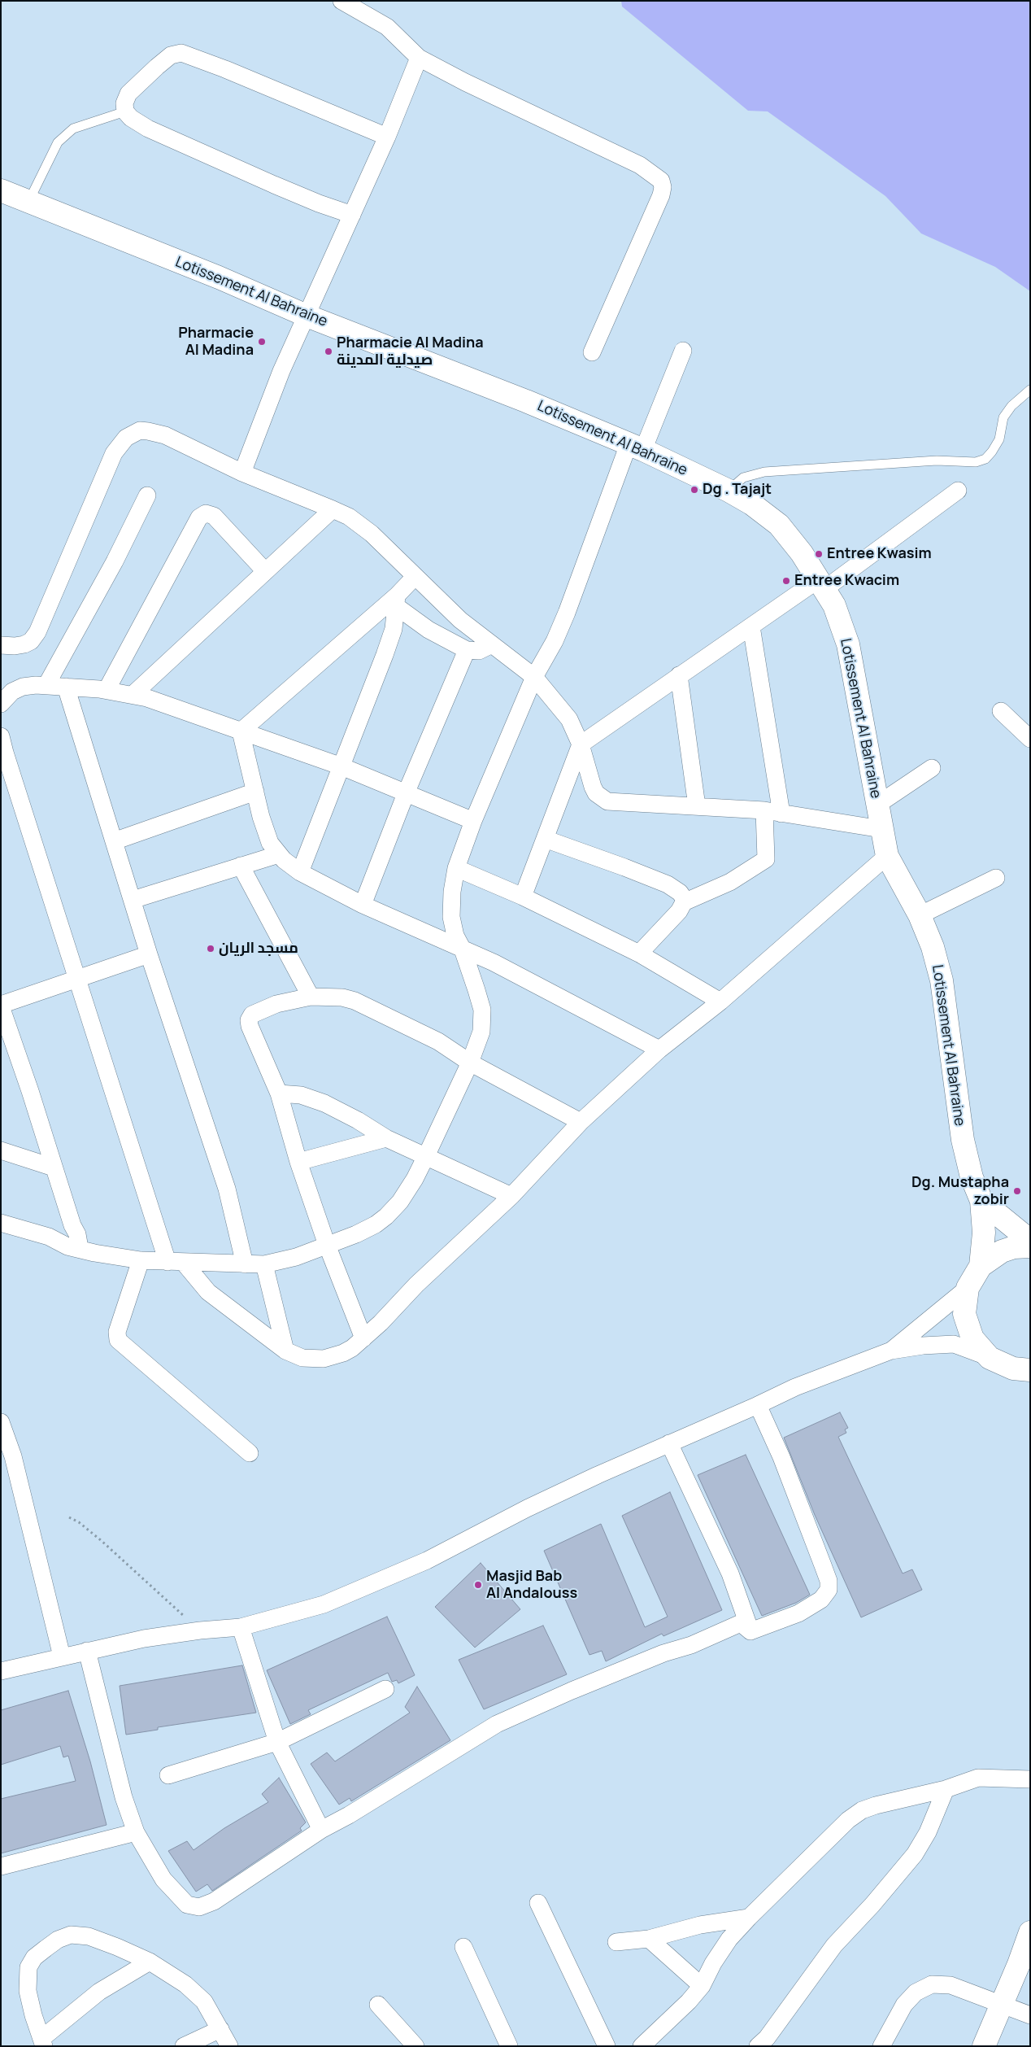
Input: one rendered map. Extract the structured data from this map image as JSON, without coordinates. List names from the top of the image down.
{
  "streets": {
    "street": ["Lotissement Al Bahraine"]
  },
  "places": [
    "Pharmacie Al Madina",
    "Pharmacie Al Madina صيدلية المدينة",
    "Dg . Tajajt",
    "Entree Kwasim",
    "Entree Kwacim",
    "مسجد الريان",
    "Dg. Mustapha zobir",
    "Masjid Bab Al Andalouss"
  ]
}
